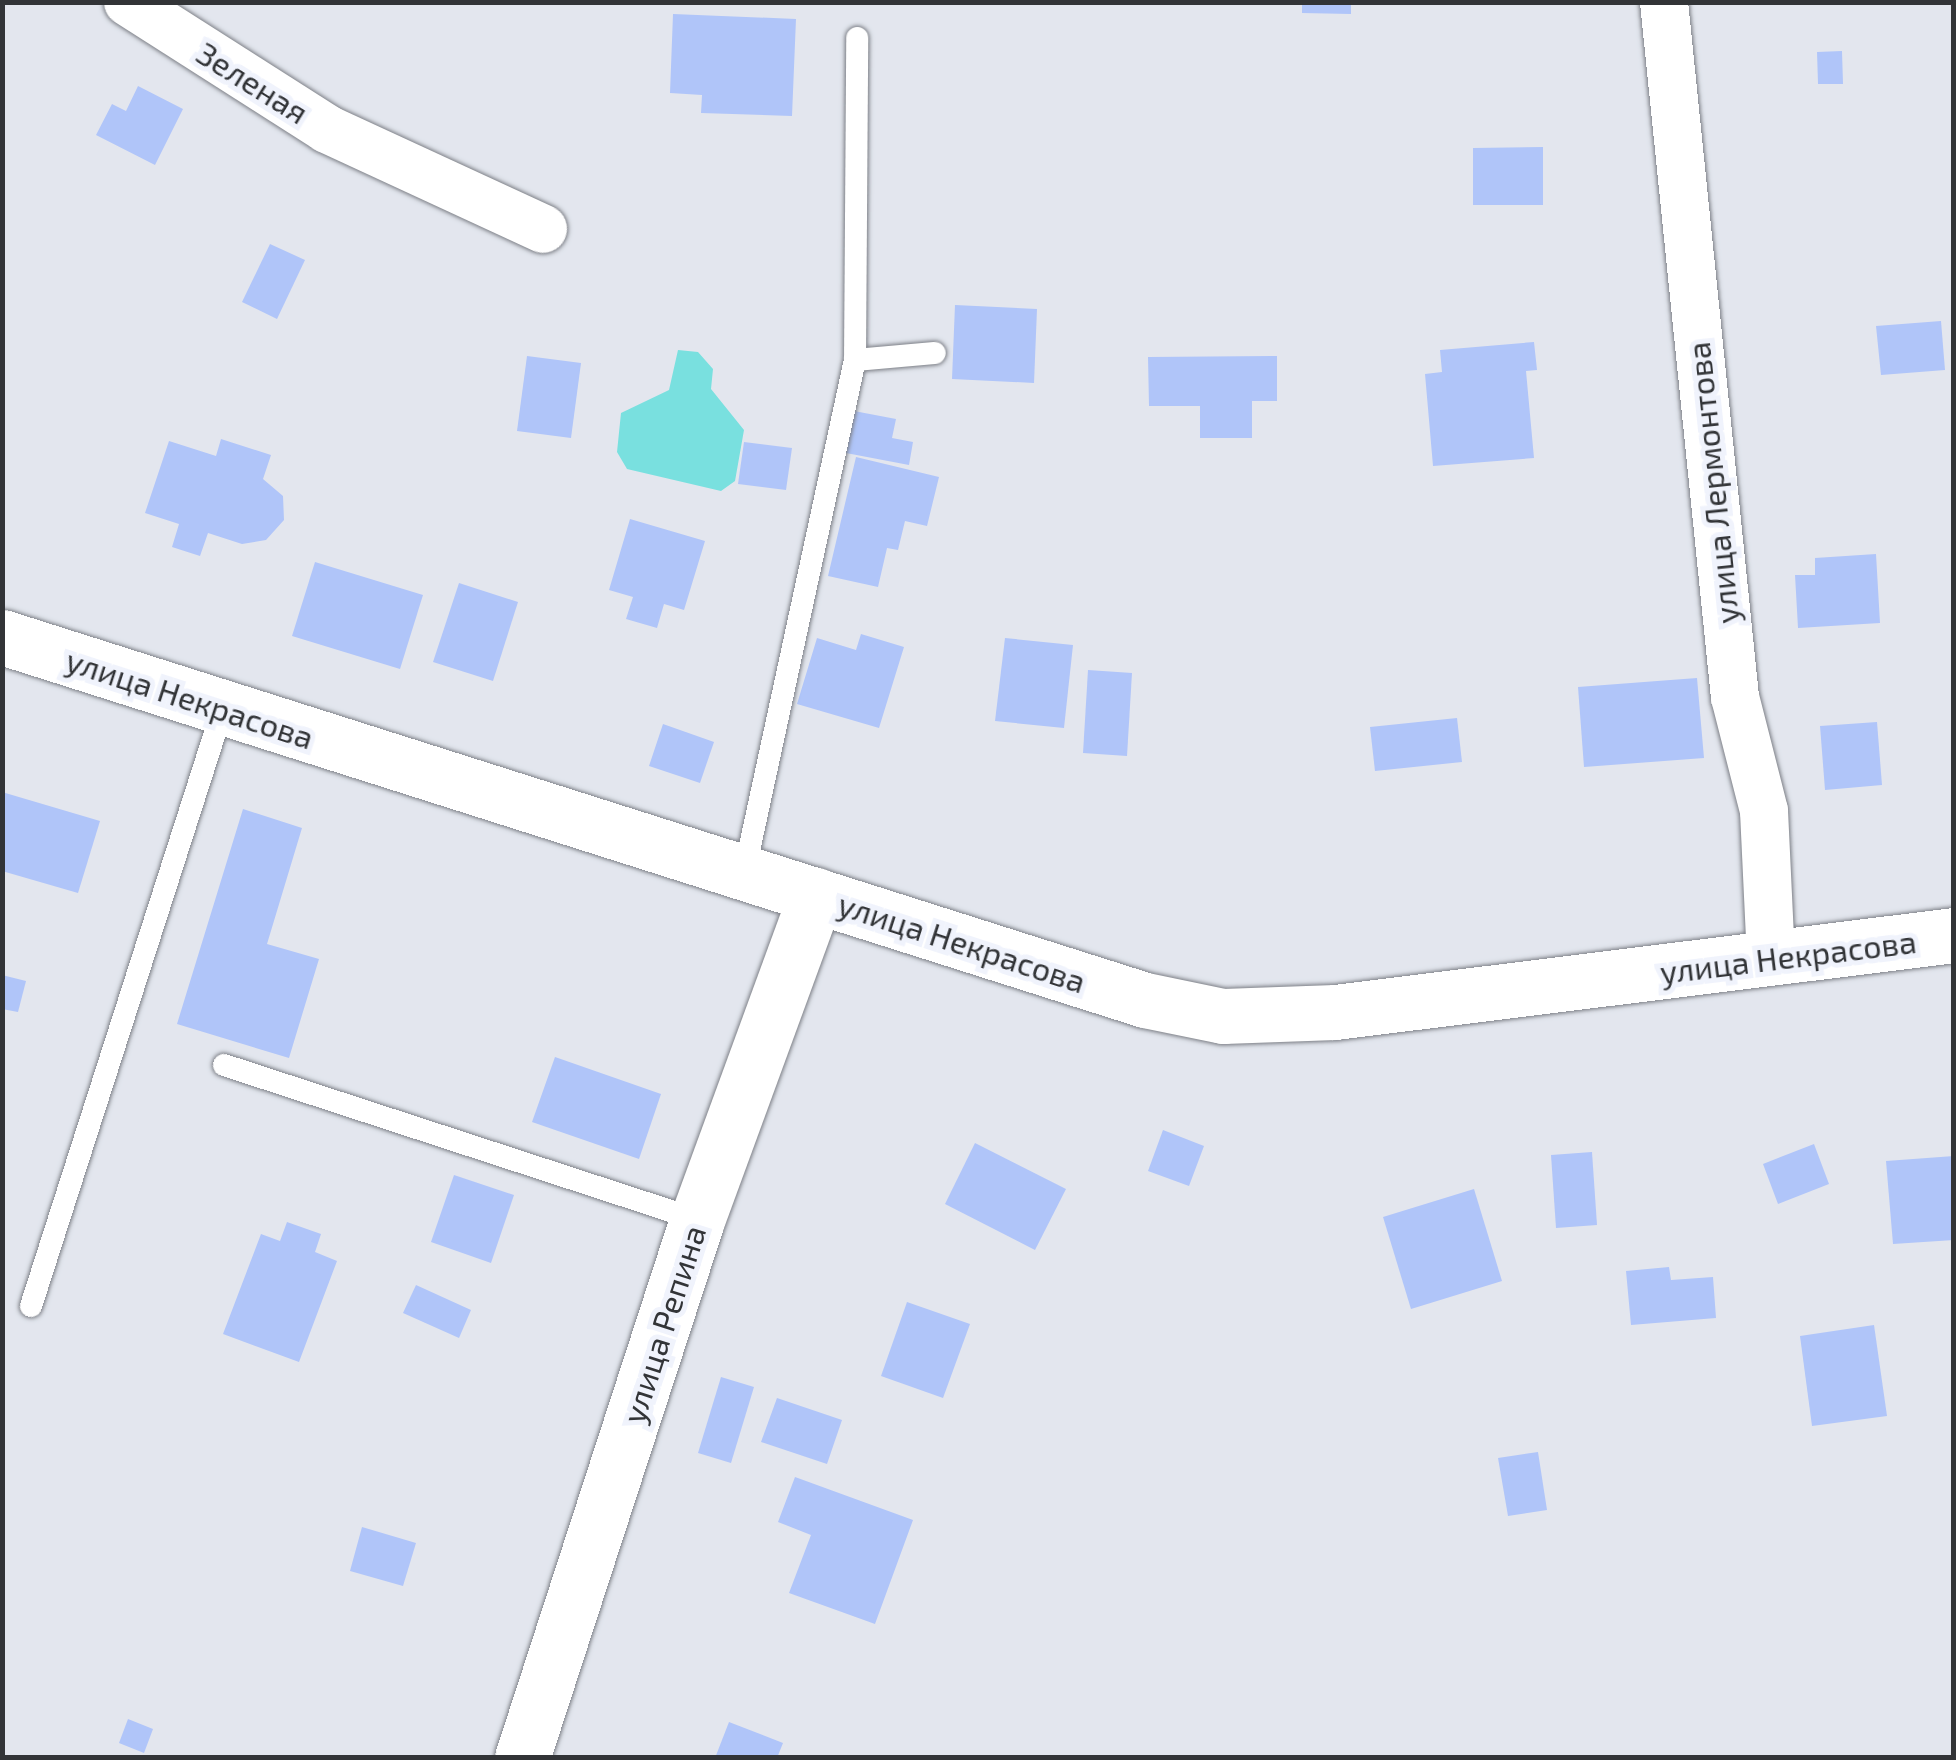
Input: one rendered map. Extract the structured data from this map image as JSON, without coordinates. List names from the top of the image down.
{
  "streets": {
    "street": [
      "Зеленая",
      "улица Лермонтова",
      "улица Некрасова",
      "улица Репина"
    ]
  },
  "crossings": [
    ["улица Лермонтова", "улица Некрасова"],
    ["улица Некрасова", "улица Репина"]
  ]
}
